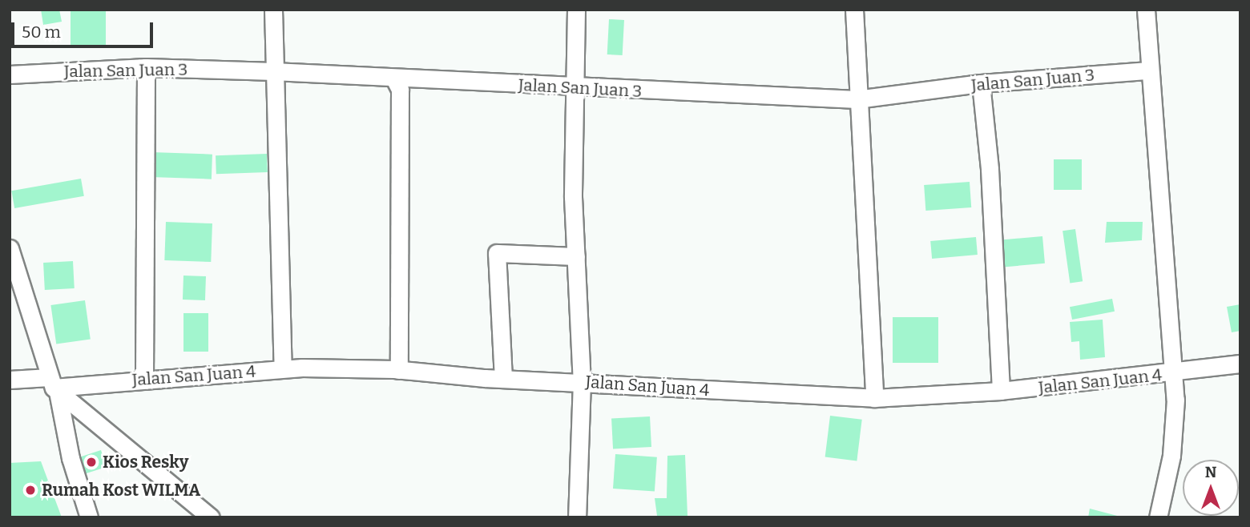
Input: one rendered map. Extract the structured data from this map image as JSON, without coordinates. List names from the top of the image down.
{
  "streets": {
    "street": ["Jalan San Juan 3", "Jalan San Juan 4"]
  },
  "places": ["Kios Resky", "Rumah Kost WILMA"],
  "scale_bar": "50 m",
  "north": "top"
}
